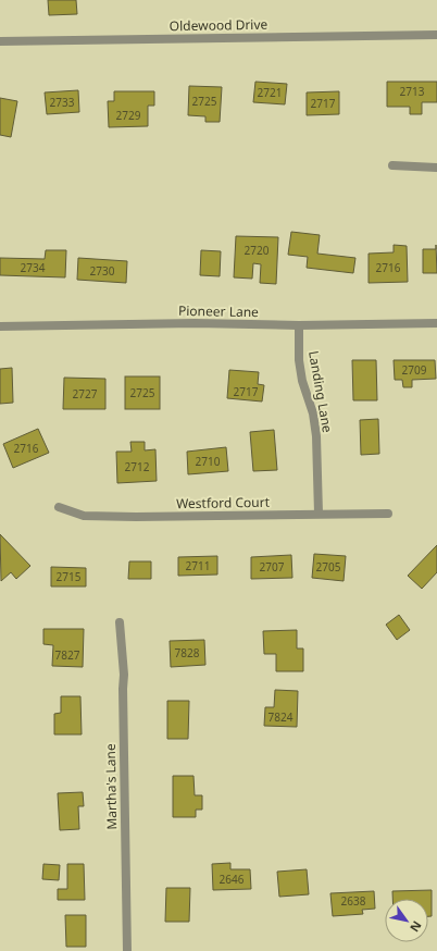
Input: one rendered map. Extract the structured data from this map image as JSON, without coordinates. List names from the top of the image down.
{
  "streets": {
    "street": [
      "Oldewood Drive",
      "Pioneer Lane",
      "Landing Lane",
      "Westford Court",
      "Martha's Lane"
    ]
  },
  "crossings": [
    ["Pioneer Lane", "Landing Lane"],
    ["Landing Lane", "Westford Court"]
  ],
  "house_numbers": [
    "2713",
    "2721",
    "2725",
    "2733",
    "2717",
    "2729",
    "2720",
    "2734",
    "2716",
    "2730",
    "2709",
    "2717",
    "2725",
    "2727",
    "2716",
    "2710",
    "2712",
    "2711",
    "2707",
    "2705",
    "2715",
    "7828",
    "7827",
    "7824",
    "2646",
    "2638"
  ],
  "north": "bottom right"
}
